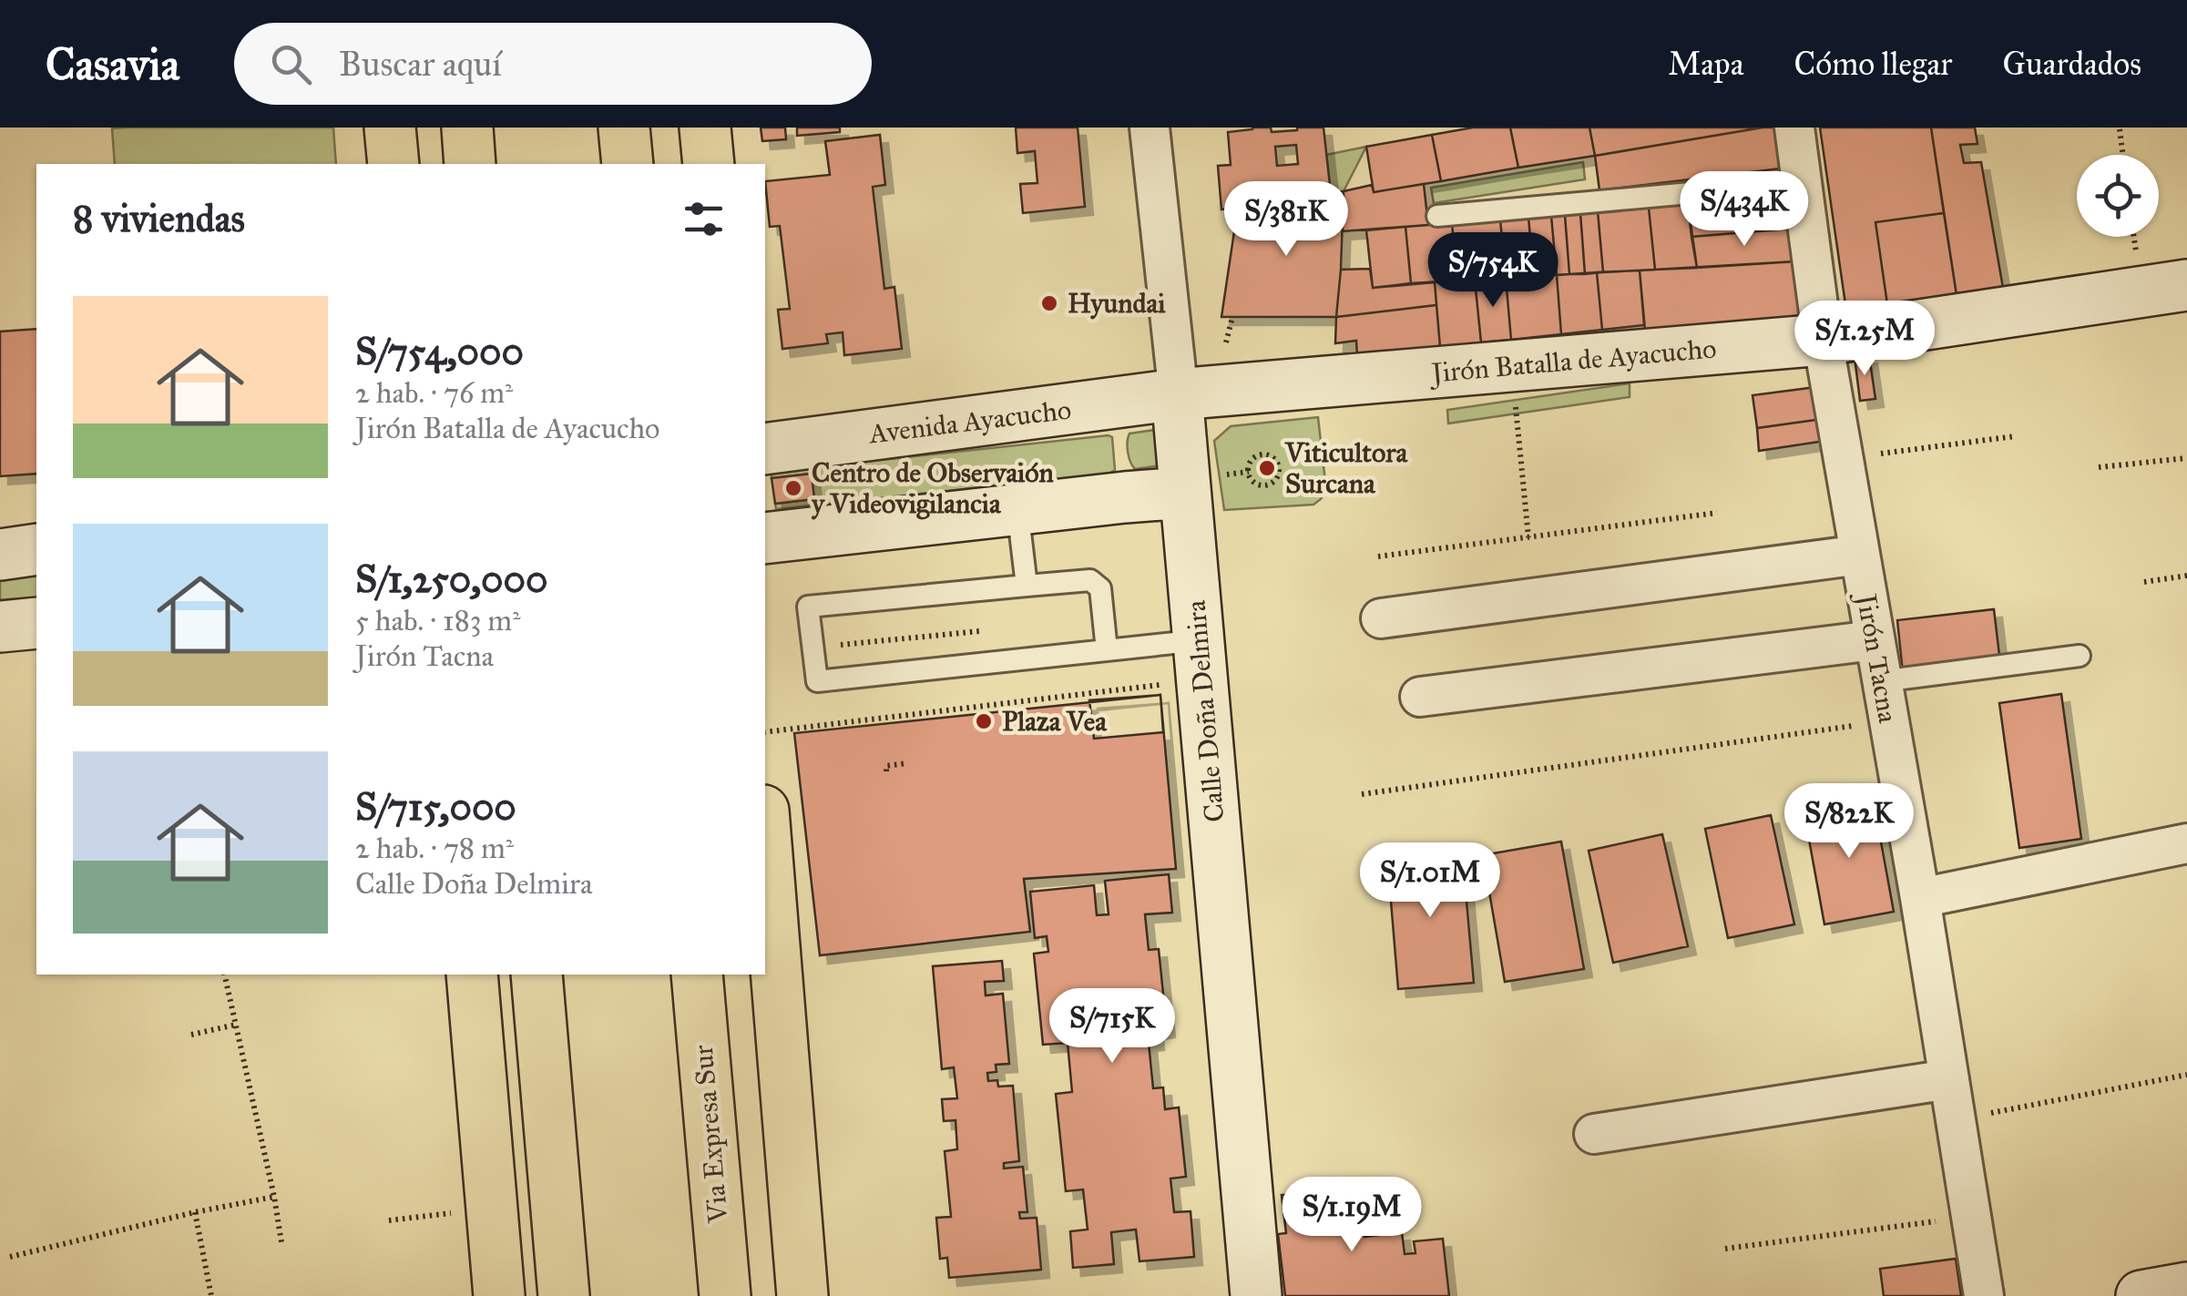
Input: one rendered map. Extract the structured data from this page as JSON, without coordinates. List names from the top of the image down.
{
  "streets": {
    "main road": ["Via Expresa Sur"],
    "street": [
      "Jirón Batalla de Ayacucho",
      "Avenida Ayacucho",
      "Jirón Tacna",
      "Calle Doña Delmira"
    ]
  },
  "crossings": [
    ["Jirón Batalla de Ayacucho", "Avenida Ayacucho"],
    ["Jirón Batalla de Ayacucho", "Jirón Tacna"],
    ["Jirón Batalla de Ayacucho", "Calle Doña Delmira"],
    ["Avenida Ayacucho", "Calle Doña Delmira"]
  ],
  "places": [
    "Hyundai",
    "Viticultora Surcana",
    "Centro de Observaión y Videovigilancia",
    "Plaza Vea"
  ],
  "page": {
    "header": "Casavia",
    "search": "Buscar aquí",
    "nav": ["Mapa", "Cómo llegar", "Guardados"],
    "heading": "8 viviendas",
    "price": [
      "S/434K",
      "S/381K",
      "S/754K",
      "S/1.25M",
      "S/822K",
      "S/1.01M",
      "S/715K",
      "S/1.19M"
    ],
    "list": [
      {
        "name": "S/754,000",
        "note": "2 hab. · 76 m² · Jirón Batalla de Ayacucho"
      },
      {
        "name": "S/1,250,000",
        "note": "5 hab. · 183 m² · Jirón Tacna"
      },
      {
        "name": "S/715,000",
        "note": "2 hab. · 78 m² · Calle Doña Delmira"
      }
    ]
  }
}
